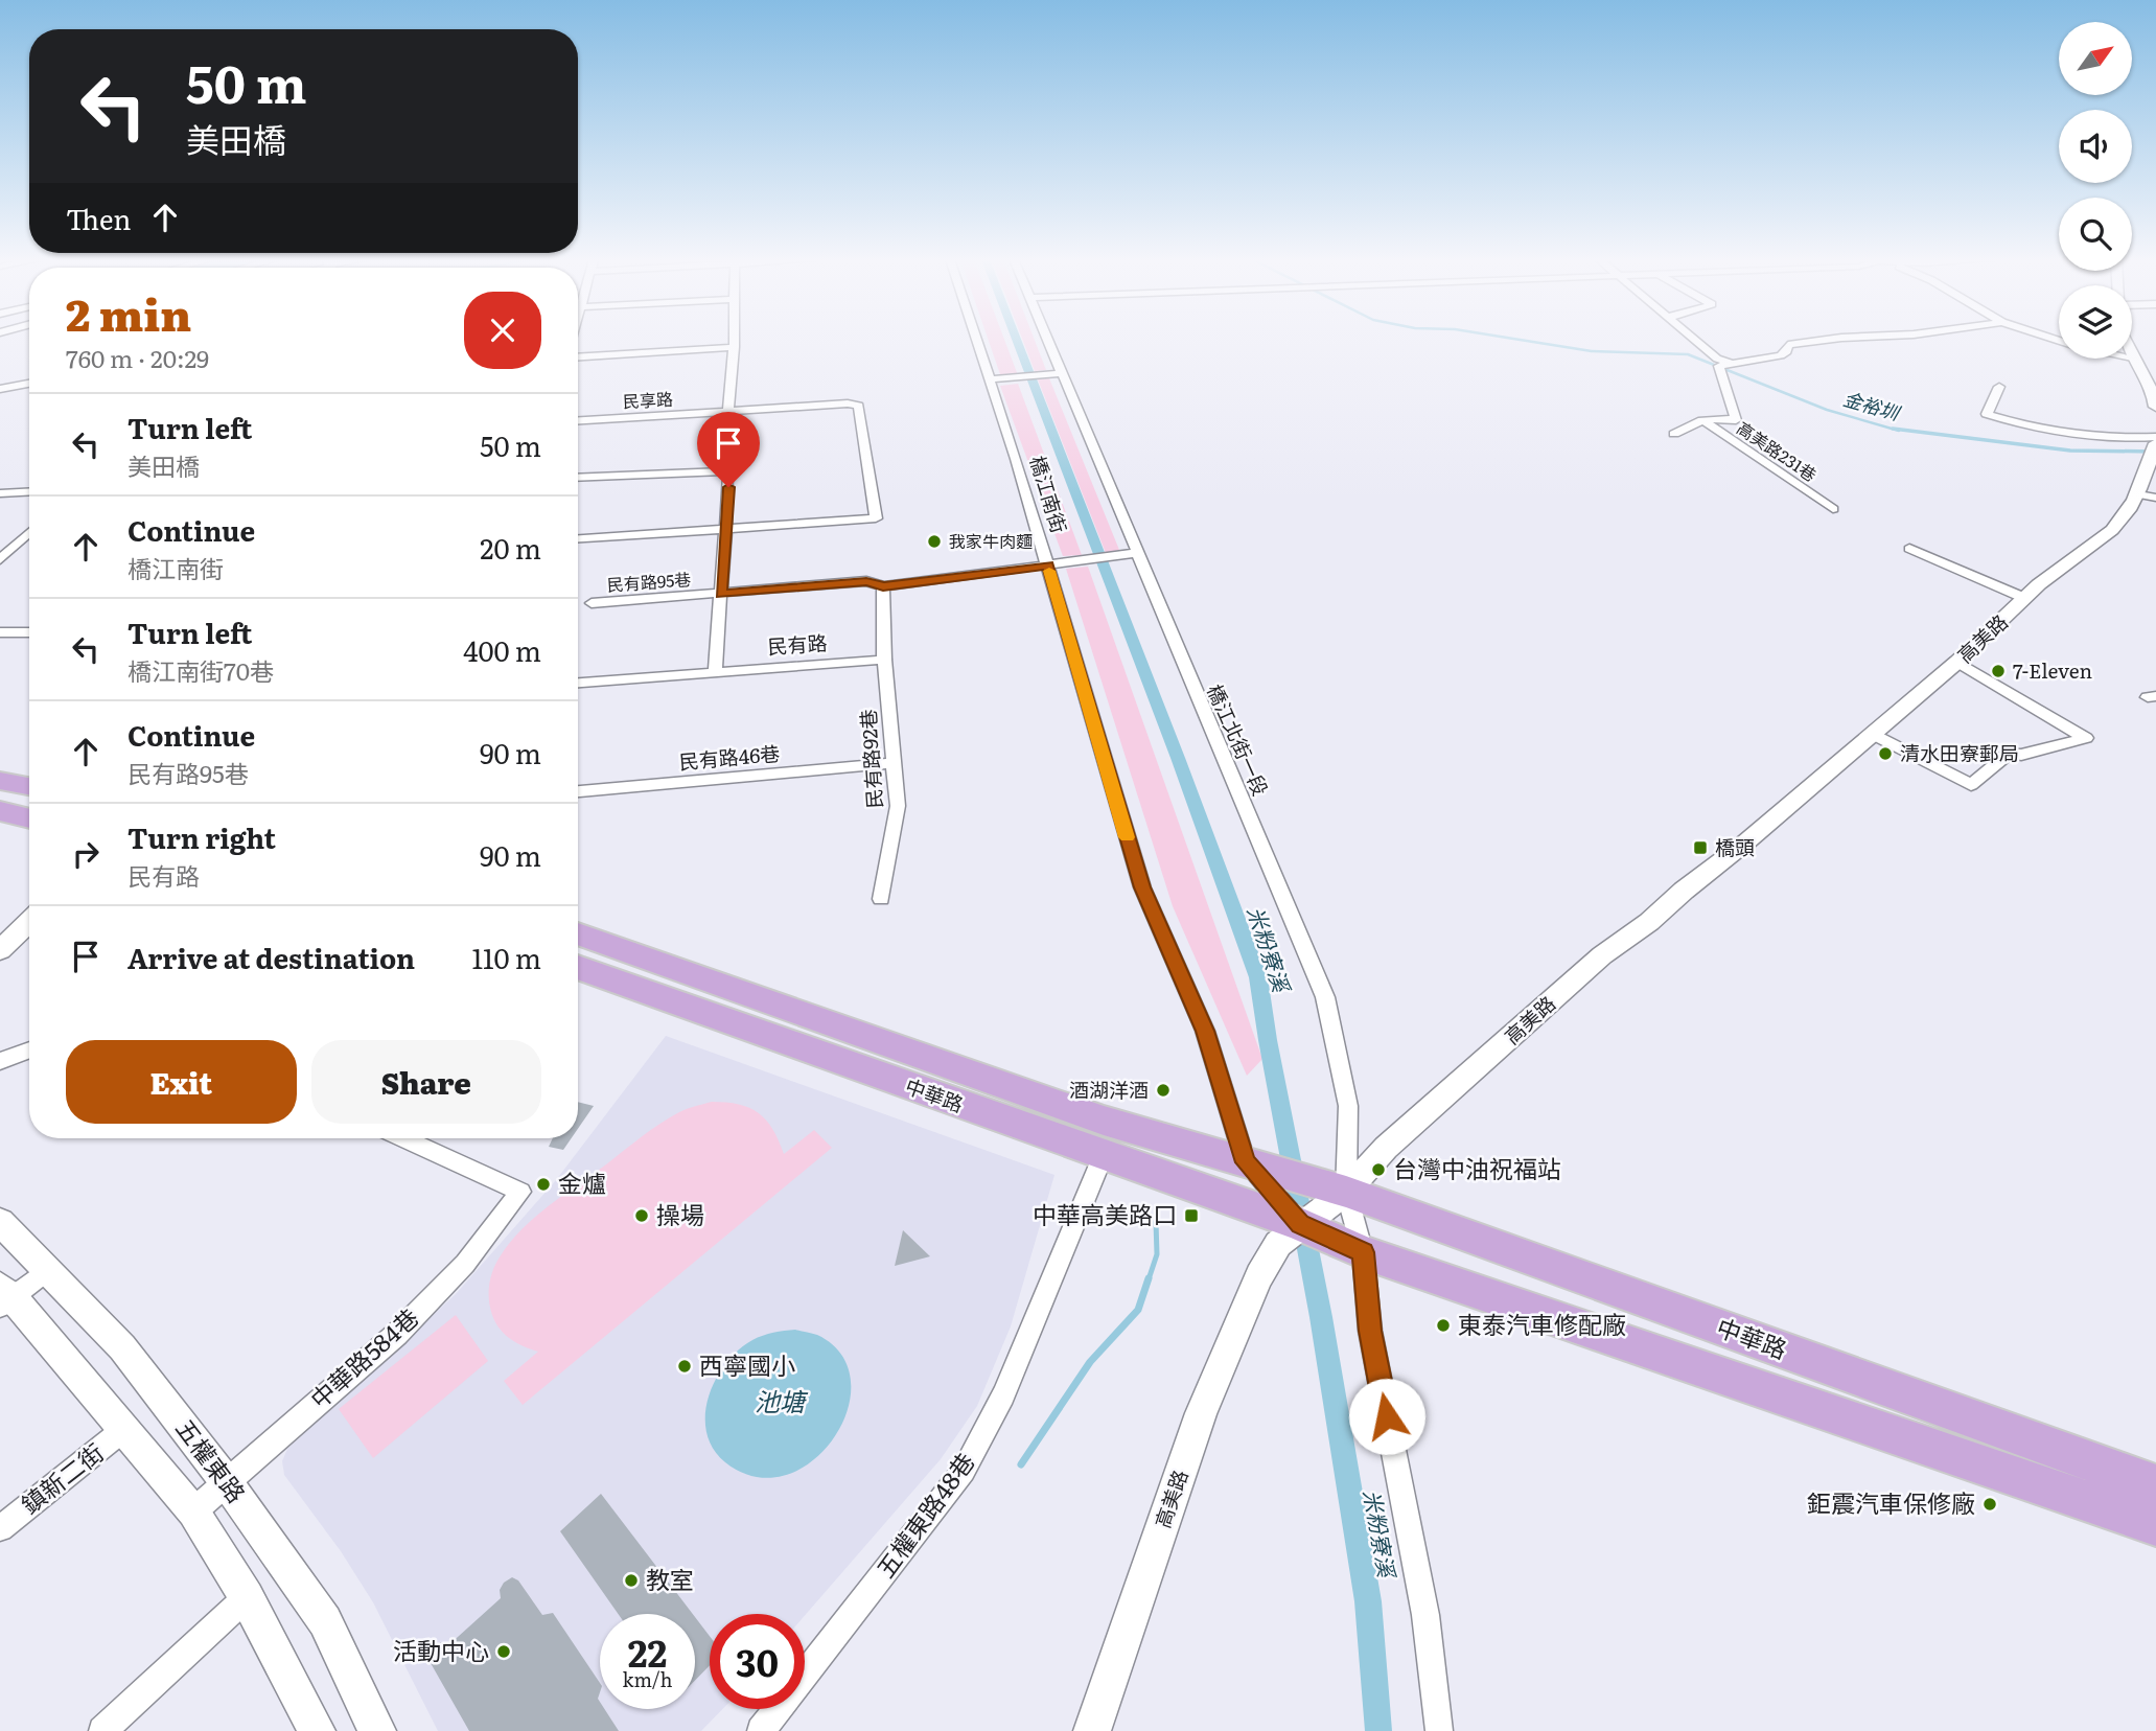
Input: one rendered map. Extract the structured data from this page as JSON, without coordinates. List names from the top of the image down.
{
  "streets": {
    "main road": ["中華路"],
    "street": [
      "民享路",
      "高美路231巷",
      "橋江南街",
      "民有路95巷",
      "高美路",
      "民有路",
      "橋江北街一段",
      "民有路46巷",
      "民有路92巷",
      "中華路584巷",
      "五權東路",
      "鎮新二街",
      "五權東路48巷"
    ]
  },
  "crossings": [
    ["橋江南街", "民有路95巷"],
    ["橋江南街", "高美路"],
    ["橋江南街", "中華路"],
    ["民有路95巷", "橋江北街一段"],
    ["民有路95巷", "民有路92巷"],
    ["高美路", "橋江北街一段"],
    ["高美路", "中華路"],
    ["民有路", "民有路92巷"],
    ["橋江北街一段", "中華路"],
    ["民有路46巷", "民有路92巷"],
    ["中華路", "五權東路48巷"],
    ["中華路584巷", "五權東路"],
    ["五權東路", "鎮新二街"]
  ],
  "water": ["金裕圳", "米粉寮溪", "池塘"],
  "places": {
    "other": [
      "我家牛肉麵",
      "7-Eleven",
      "清水田寮郵局",
      "酒湖洋酒",
      "台灣中油祝福站",
      "金爐",
      "操場",
      "東泰汽車修配廠",
      "西寧國小",
      "鉅震汽車保修廠",
      "教室",
      "活動中心"
    ],
    "transit": ["橋頭", "中華高美路口"]
  },
  "north": "top right",
  "page": {
    "turn": ["50 m", "美田橋"],
    "then": "Then",
    "heading": ["2 min", "760 m · 20:29"],
    "list": [
      {
        "name": "Turn left",
        "note": "美田橋",
        "value": "50 m"
      },
      {
        "name": "Continue",
        "note": "橋江南街",
        "value": "20 m"
      },
      {
        "name": "Turn left",
        "note": "橋江南街70巷",
        "value": "400 m"
      },
      {
        "name": "Continue",
        "note": "民有路95巷",
        "value": "90 m"
      },
      {
        "name": "Turn right",
        "note": "民有路",
        "value": "90 m"
      },
      {
        "name": "Arrive at destination",
        "value": "110 m"
      }
    ],
    "buttons": ["Exit", "Share"],
    "speed": "22 km/h",
    "limit": "30"
  }
}
